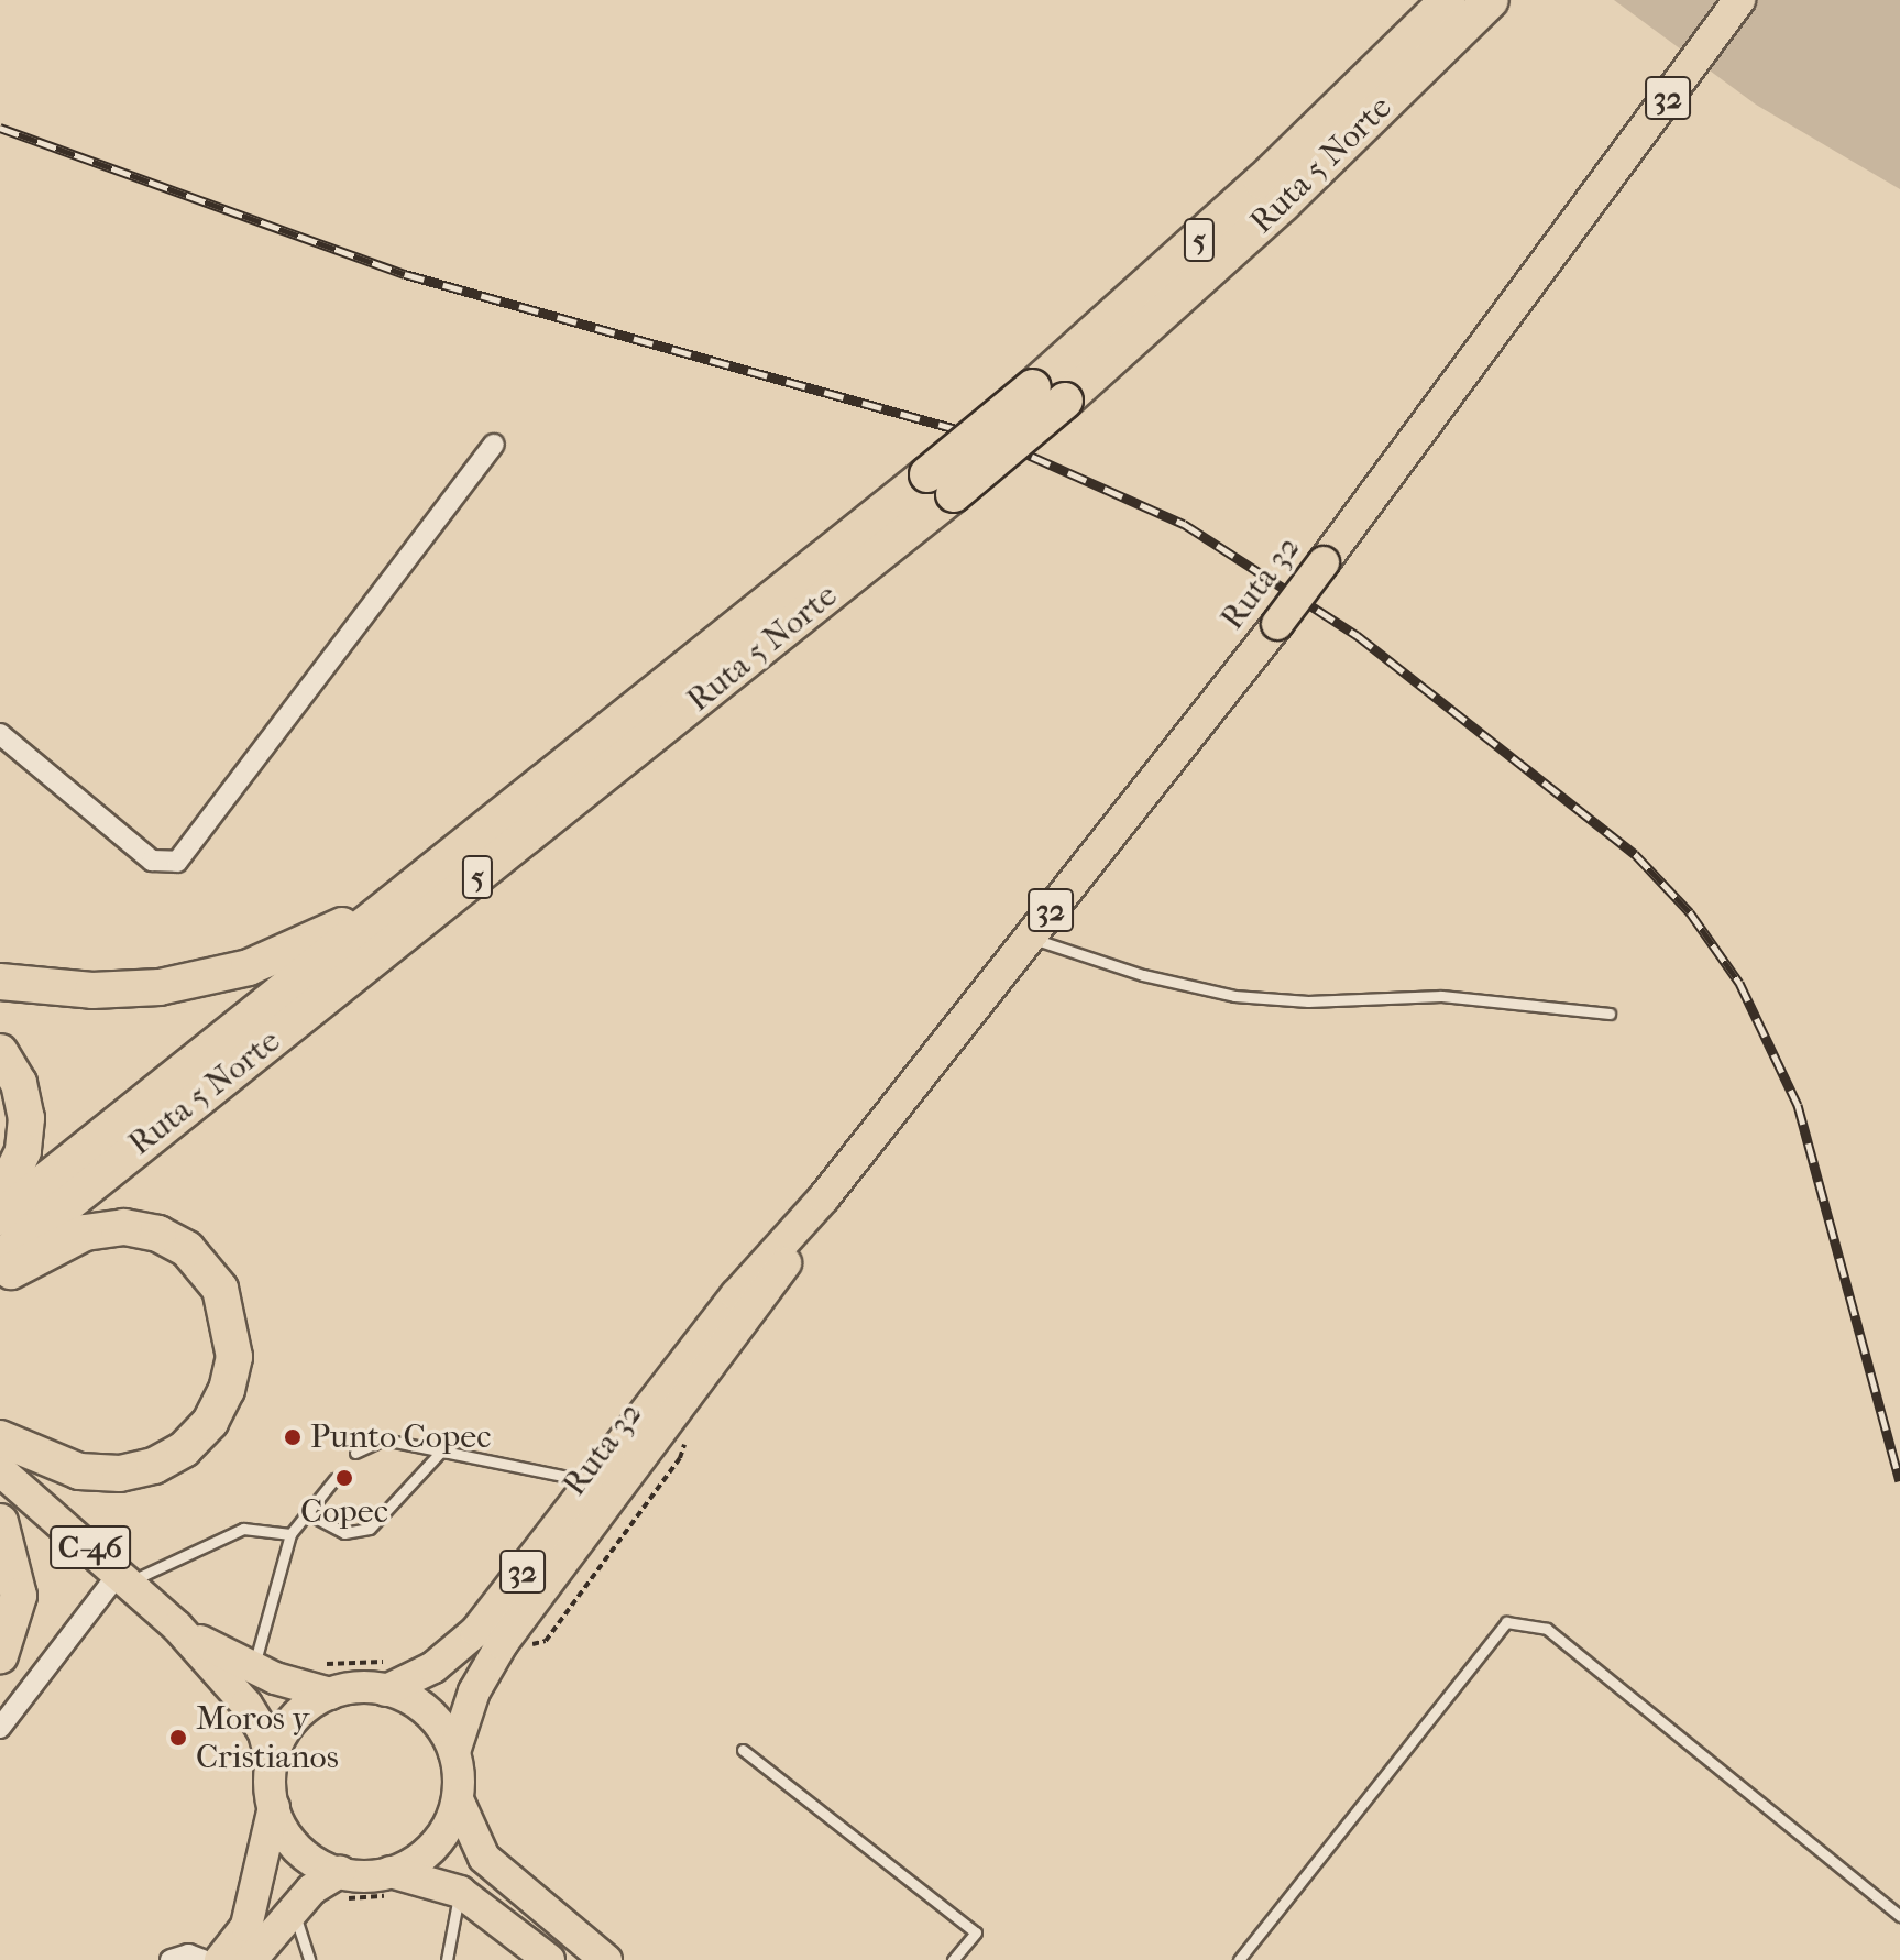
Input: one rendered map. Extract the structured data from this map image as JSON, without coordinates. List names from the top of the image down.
{
  "streets": {
    "highway": ["Ruta 5 Norte", "5"],
    "main road": ["32", "Ruta 32", "C-46"]
  },
  "crossings": [
    ["32", "Ruta 32"],
    ["32", "C-46"]
  ],
  "places": ["Punto Copec", "Copec", "Moros y Cristianos"]
}
